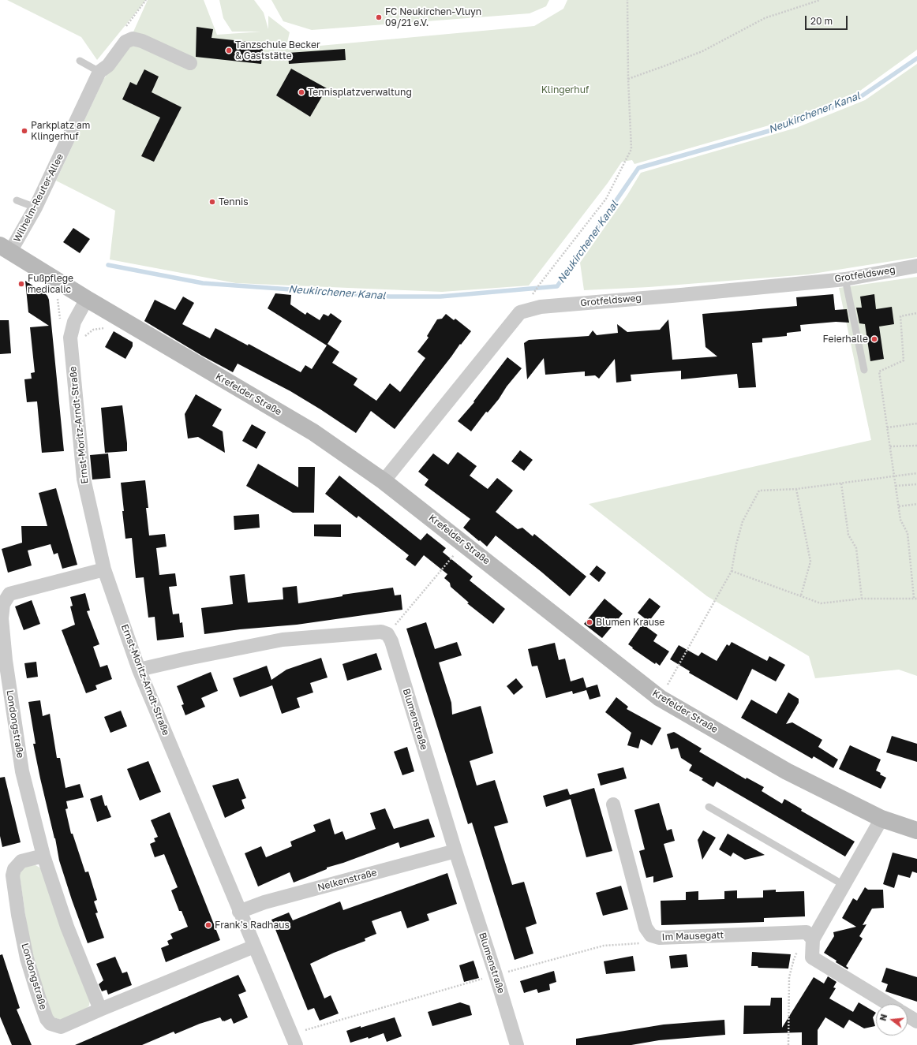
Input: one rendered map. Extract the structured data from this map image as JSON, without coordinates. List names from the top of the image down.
{
  "streets": {
    "main road": ["Krefelder Straße"],
    "street": [
      "Wilhelm-Reuter-Allee",
      "Grotfeldsweg",
      "Ernst-Moritz-Arndt-Straße",
      "Blumenstraße",
      "Londongstraße",
      "Nelkenstraße",
      "Im Mausegatt"
    ]
  },
  "crossings": [
    ["Wilhelm-Reuter-Allee", "Krefelder Straße"],
    ["Grotfeldsweg", "Krefelder Straße"],
    ["Krefelder Straße", "Ernst-Moritz-Arndt-Straße"],
    ["Ernst-Moritz-Arndt-Straße", "Londongstraße"],
    ["Ernst-Moritz-Arndt-Straße", "Nelkenstraße"],
    ["Blumenstraße", "Nelkenstraße"]
  ],
  "water": ["Neukirchener Kanal"],
  "parks": ["Klingerhuf"],
  "places": [
    "FC Neukirchen-Vluyn 09/21 e.V.",
    "Tanzschule Becker & Gaststätte",
    "Tennisplatzverwaltung",
    "Parkplatz am Klingerhuf",
    "Tennis",
    "Fußpflege medicalic",
    "Feierhalle",
    "Blumen Krause",
    "Frank's Radhaus"
  ],
  "scale_bar": "20 m",
  "north": "left"
}
